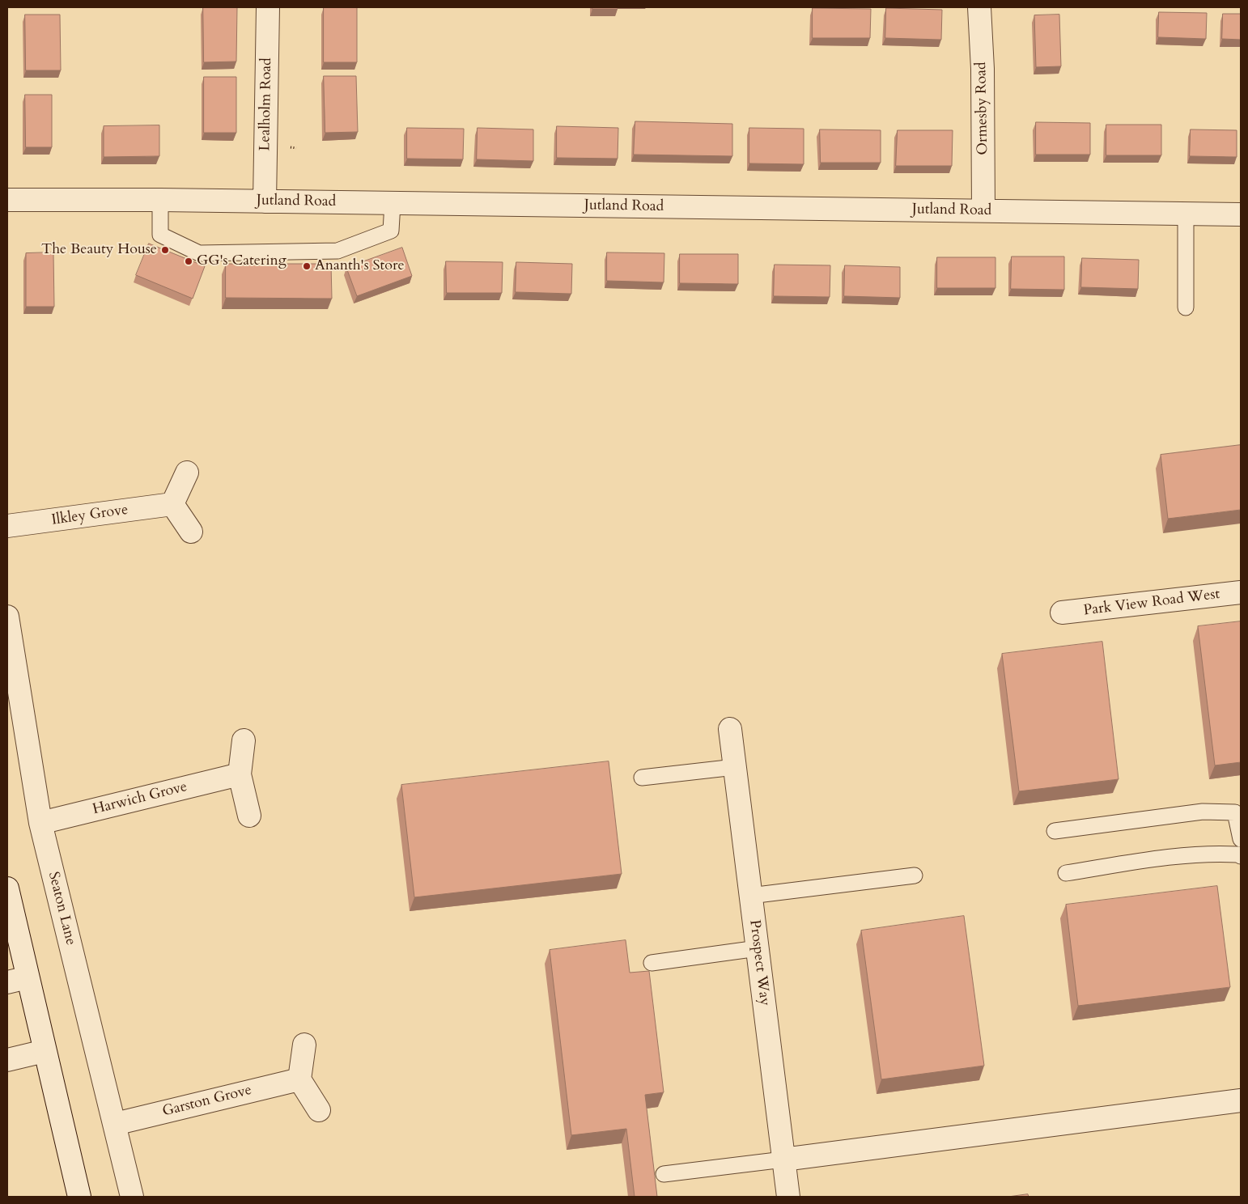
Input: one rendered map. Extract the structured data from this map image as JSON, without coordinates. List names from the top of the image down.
{
  "streets": {
    "street": [
      "Lealholm Road",
      "Ormesby Road",
      "Jutland Road",
      "Ilkley Grove",
      "Park View Road West",
      "Harwich Grove",
      "Seaton Lane",
      "Prospect Way",
      "Garston Grove"
    ]
  },
  "crossings": [
    ["Lealholm Road", "Jutland Road"],
    ["Ormesby Road", "Jutland Road"],
    ["Harwich Grove", "Seaton Lane"],
    ["Seaton Lane", "Garston Grove"]
  ],
  "places": ["The Beauty House", "GG's Catering", "Ananth's Store"]
}
